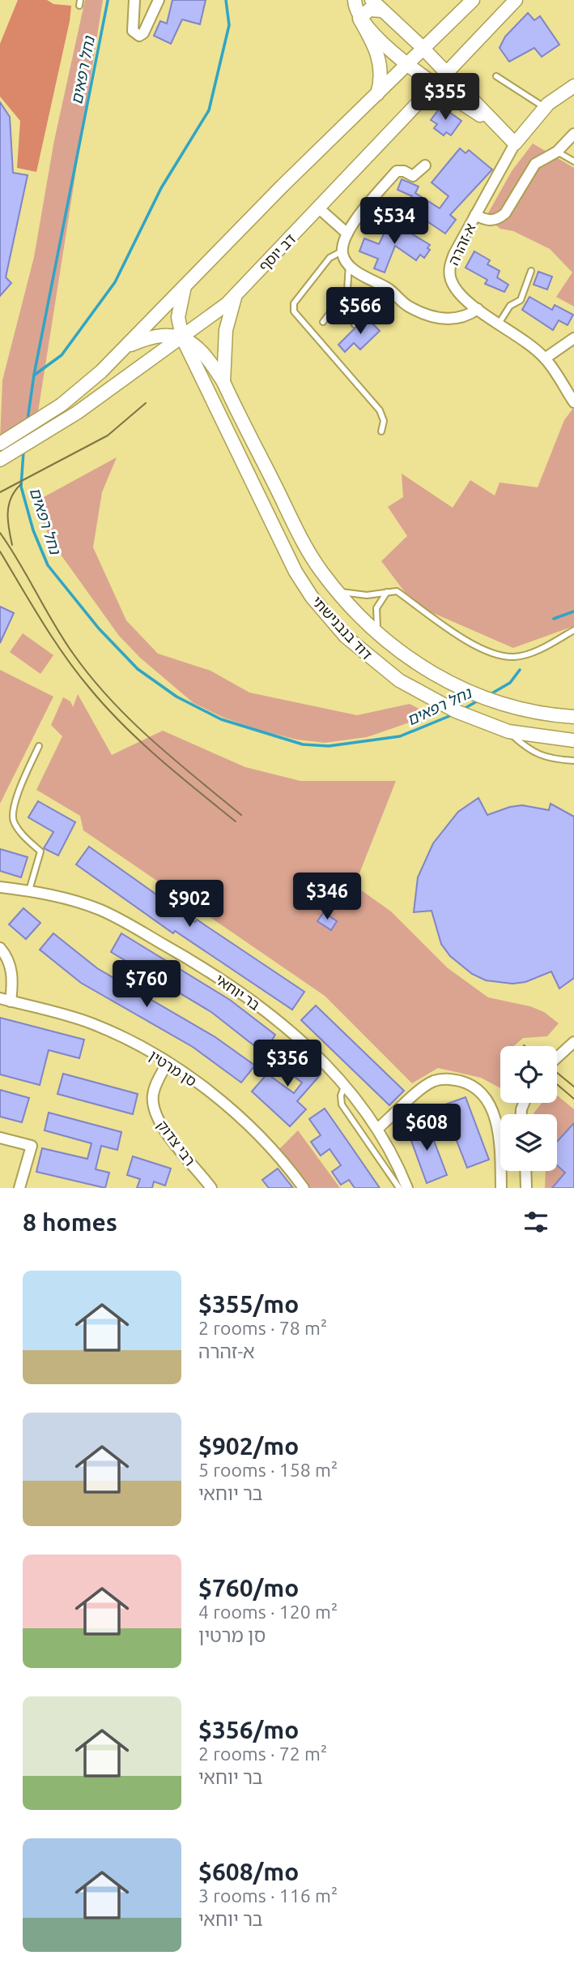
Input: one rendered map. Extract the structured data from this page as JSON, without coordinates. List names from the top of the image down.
{
  "streets": {
    "main road": ["א-זהרה", "דב יוסף", "דוד בנבנישתי"],
    "street": ["בר יוחאי", "סן מרטין", "רבי צדוק"]
  },
  "crossings": [
    ["דב יוסף", "דוד בנבנישתי"],
    ["סן מרטין", "רבי צדוק"]
  ],
  "water": ["נחל רפאים"],
  "page": {
    "price": [
      "$355",
      "$534",
      "$566",
      "$346",
      "$902",
      "$760",
      "$356",
      "$608"
    ],
    "heading": "8 homes",
    "list": [
      {
        "name": "$355/mo",
        "note": "2 rooms · 78 m² · א-זהרה"
      },
      {
        "name": "$902/mo",
        "note": "5 rooms · 158 m² · בר יוחאי"
      },
      {
        "name": "$760/mo",
        "note": "4 rooms · 120 m² · סן מרטין"
      },
      {
        "name": "$356/mo",
        "note": "2 rooms · 72 m² · בר יוחאי"
      },
      {
        "name": "$608/mo",
        "note": "3 rooms · 116 m² · בר יוחאי"
      }
    ]
  }
}
